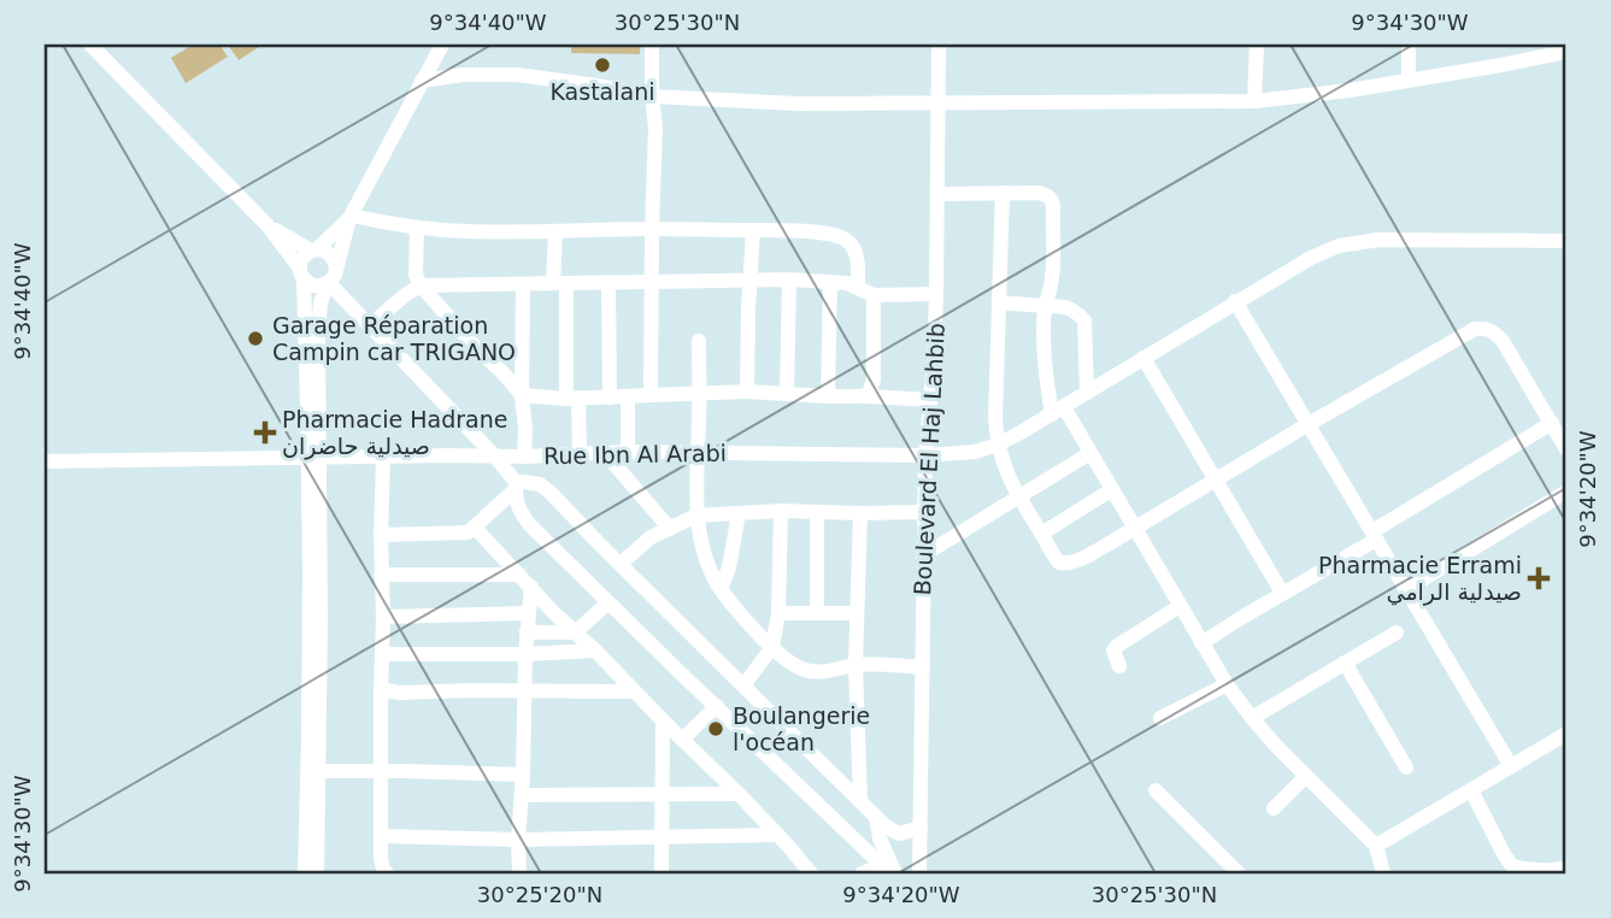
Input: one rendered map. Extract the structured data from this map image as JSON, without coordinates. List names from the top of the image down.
{
  "streets": {
    "street": ["Rue Ibn Al Arabi", "Boulevard El Haj Lahbib"]
  },
  "crossings": [
    ["Rue Ibn Al Arabi", "Boulevard El Haj Lahbib"]
  ],
  "places": {
    "other": ["Kastalani", "Garage Réparation Campin car TRIGANO", "Boulangerie l'océan"],
    "health": ["Pharmacie Hadrane صيدلية حاضران", "Pharmacie Errami صيدلية الرامي"]
  },
  "coordinates": [
    "9°34'40\"W",
    "30°25'30\"N",
    "9°34'30\"W",
    "9°34'20\"W",
    "30°25'20\"N"
  ]
}
